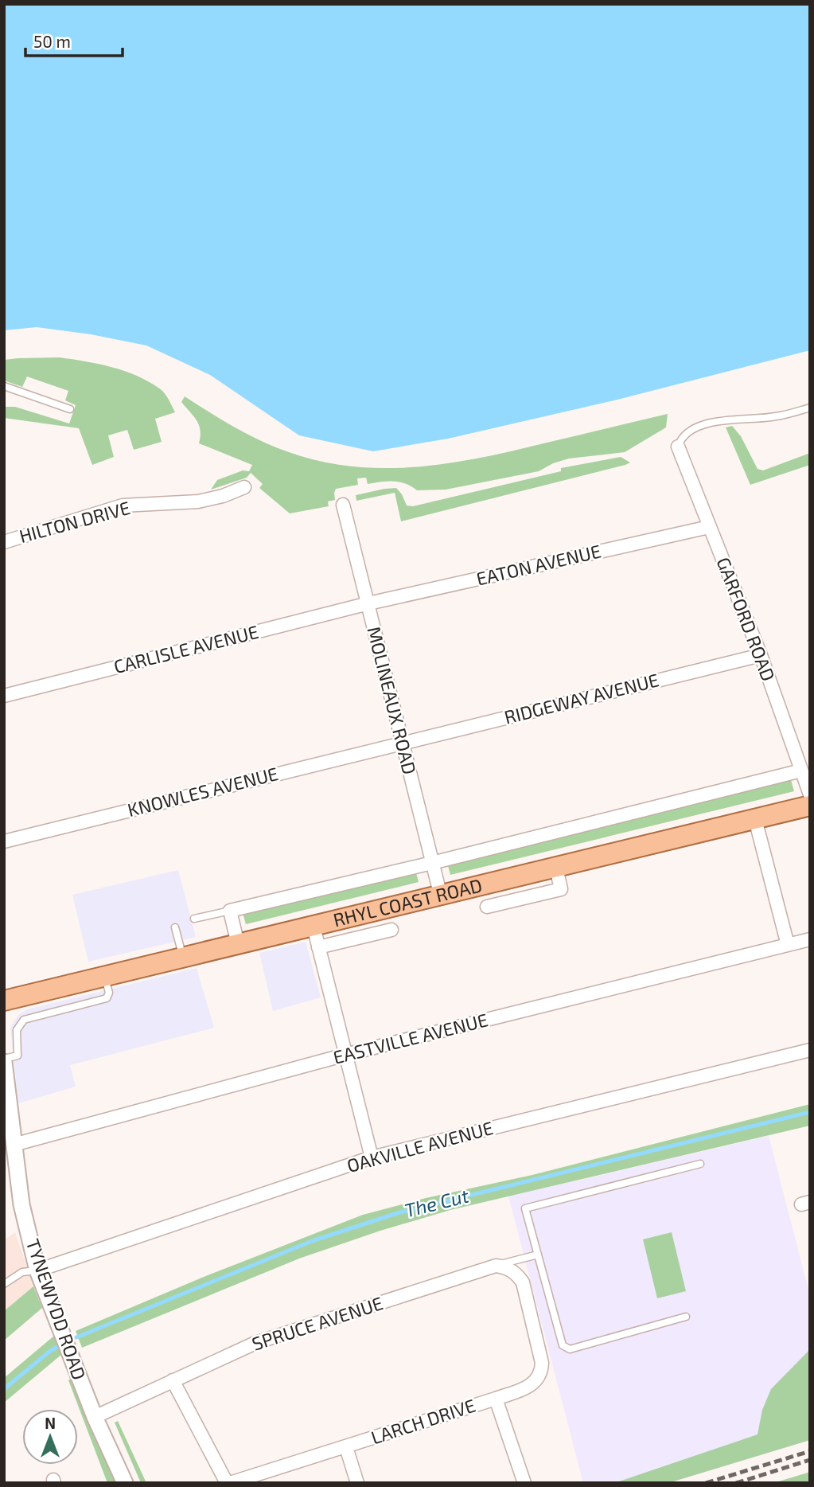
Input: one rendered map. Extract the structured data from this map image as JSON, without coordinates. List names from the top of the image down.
{
  "streets": {
    "main road": ["RHYL COAST ROAD"],
    "street": [
      "HILTON DRIVE",
      "EATON AVENUE",
      "GARFORD ROAD",
      "CARLISLE AVENUE",
      "RIDGEWAY AVENUE",
      "MOLINEAUX ROAD",
      "KNOWLES AVENUE",
      "EASTVILLE AVENUE",
      "OAKVILLE AVENUE",
      "TYNEWYDD ROAD",
      "SPRUCE AVENUE",
      "LARCH DRIVE"
    ]
  },
  "crossings": [
    ["EATON AVENUE", "GARFORD ROAD"],
    ["EATON AVENUE", "CARLISLE AVENUE"],
    ["EATON AVENUE", "MOLINEAUX ROAD"],
    ["GARFORD ROAD", "RIDGEWAY AVENUE"],
    ["CARLISLE AVENUE", "MOLINEAUX ROAD"],
    ["RIDGEWAY AVENUE", "MOLINEAUX ROAD"],
    ["RIDGEWAY AVENUE", "KNOWLES AVENUE"],
    ["MOLINEAUX ROAD", "KNOWLES AVENUE"],
    ["MOLINEAUX ROAD", "RHYL COAST ROAD"],
    ["EASTVILLE AVENUE", "TYNEWYDD ROAD"],
    ["OAKVILLE AVENUE", "TYNEWYDD ROAD"],
    ["TYNEWYDD ROAD", "SPRUCE AVENUE"],
    ["SPRUCE AVENUE", "LARCH DRIVE"]
  ],
  "water": ["The Cut"],
  "scale_bar": "50 m",
  "north": "top"
}
